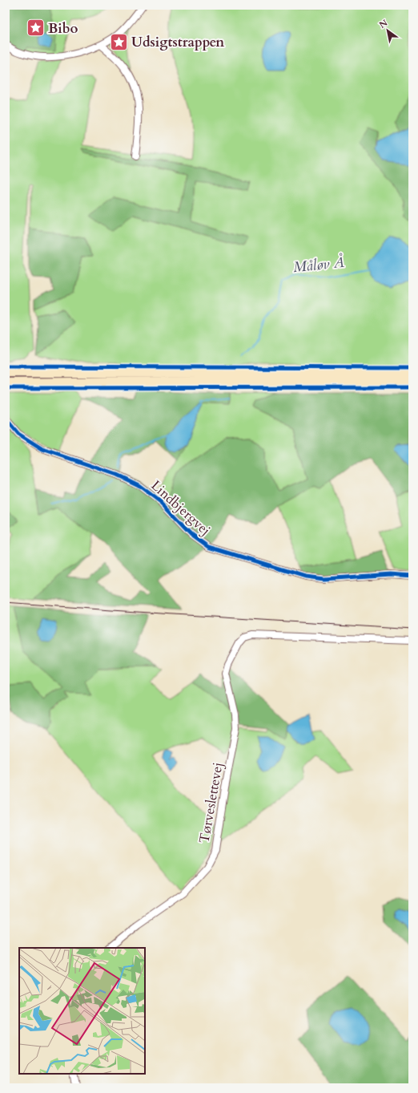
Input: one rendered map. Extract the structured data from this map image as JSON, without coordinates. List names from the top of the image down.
{
  "streets": {
    "street": ["Lindbjergvej", "Tørveslettevej"]
  },
  "water": ["Måløv Å"],
  "places": {
    "place": ["Bibo", "Udsigtstrappen"]
  },
  "north": "top left"
}
